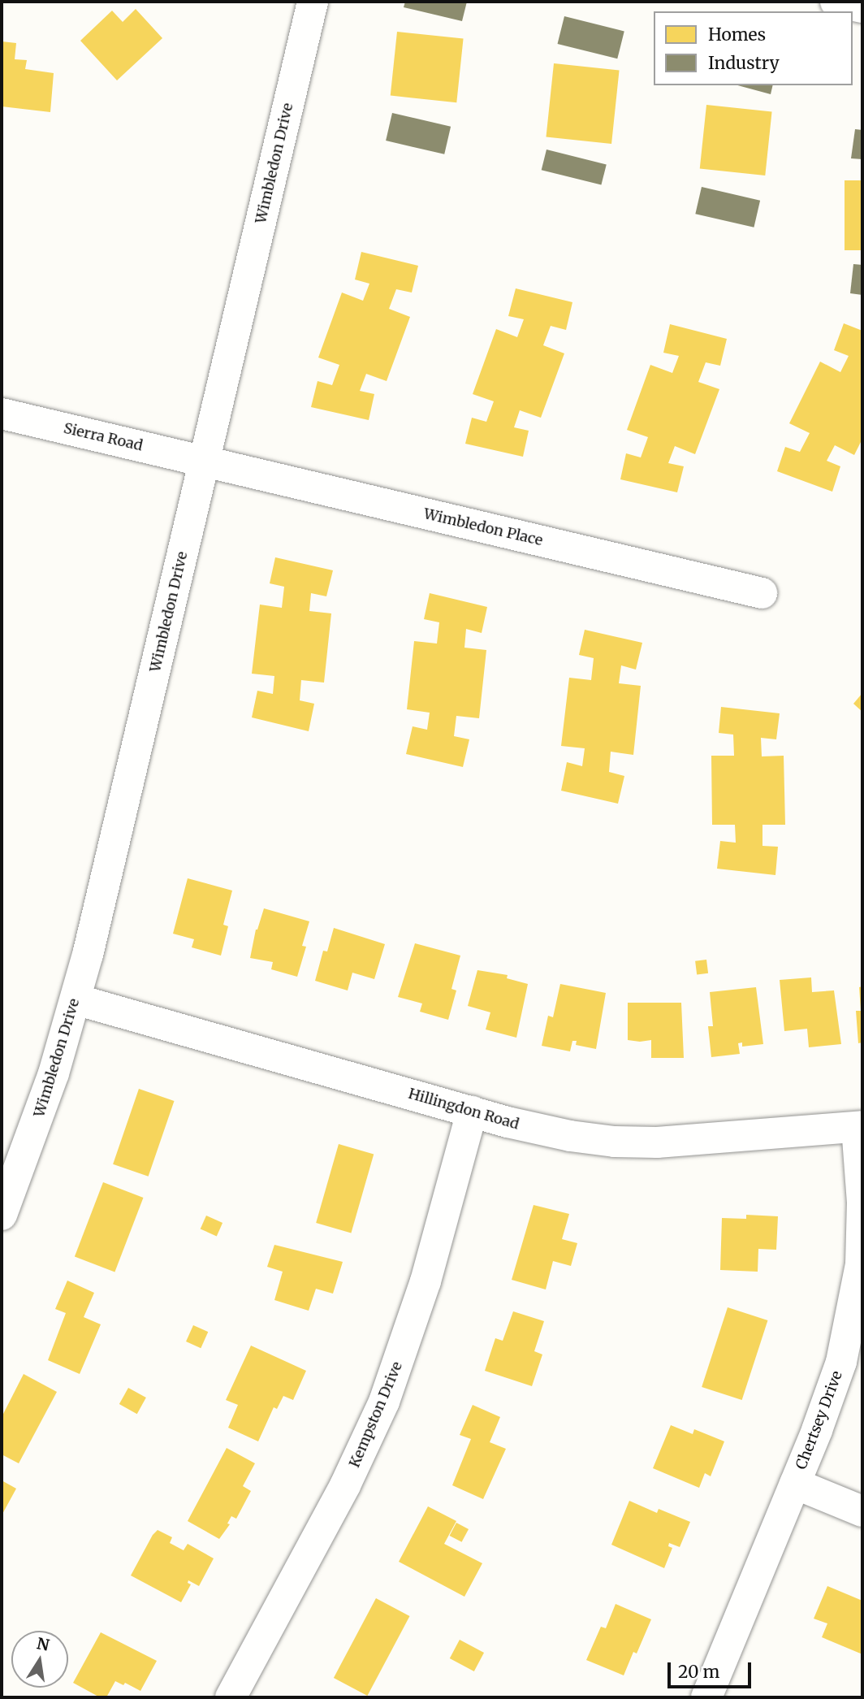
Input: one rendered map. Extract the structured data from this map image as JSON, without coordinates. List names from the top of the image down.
{
  "streets": {
    "street": [
      "Wimbledon Drive",
      "Sierra Road",
      "Wimbledon Place",
      "Hillingdon Road",
      "Kempston Drive",
      "Chertsey Drive"
    ]
  },
  "crossings": [
    ["Wimbledon Drive", "Sierra Road"],
    ["Wimbledon Drive", "Wimbledon Place"],
    ["Wimbledon Drive", "Hillingdon Road"],
    ["Sierra Road", "Wimbledon Place"],
    ["Hillingdon Road", "Kempston Drive"],
    ["Hillingdon Road", "Chertsey Drive"]
  ],
  "legend": ["Homes", "Industry"],
  "scale_bar": "20 m",
  "north": "top"
}
